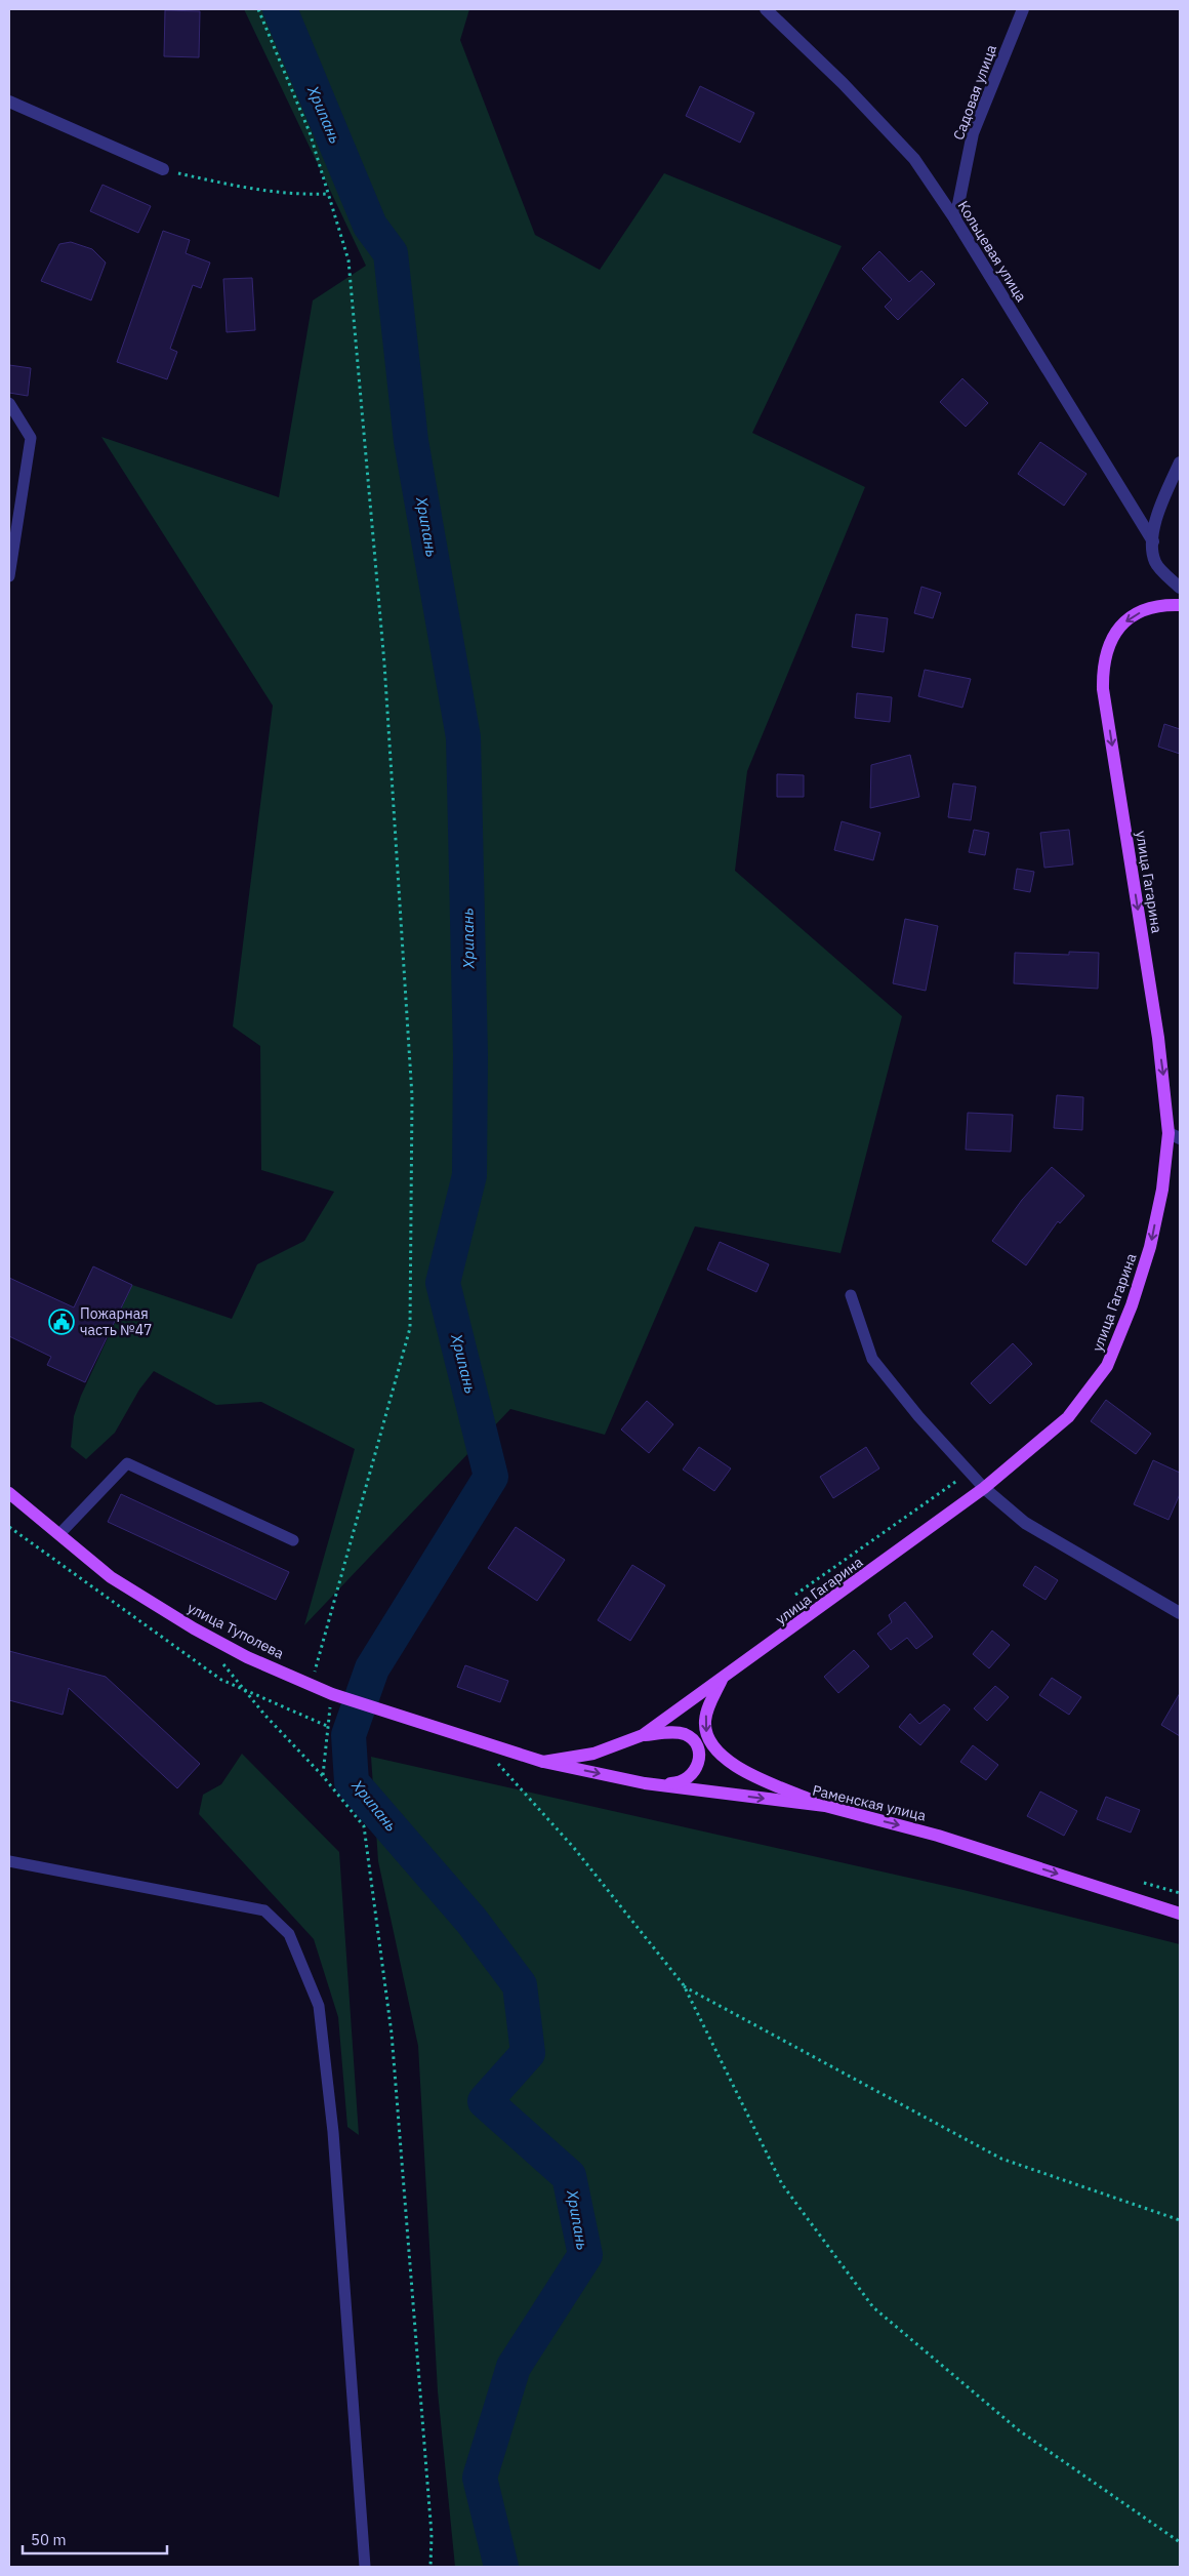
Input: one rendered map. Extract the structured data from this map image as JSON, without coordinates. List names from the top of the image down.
{
  "streets": {
    "main road": ["улица Гагарина", "улица Туполева", "Раменская улица"],
    "street": ["Садовая улица", "Кольцевая улица"]
  },
  "crossings": [
    ["Садовая улица", "Кольцевая улица"],
    ["улица Гагарина", "улица Туполева"],
    ["улица Гагарина", "Раменская улица"],
    ["улица Туполева", "Раменская улица"]
  ],
  "one_way": ["улица Гагарина", "Раменская улица"],
  "water": ["Хрипань"],
  "places": {
    "public building": ["Пожарная часть №47"]
  },
  "scale_bar": "50 m"
}
